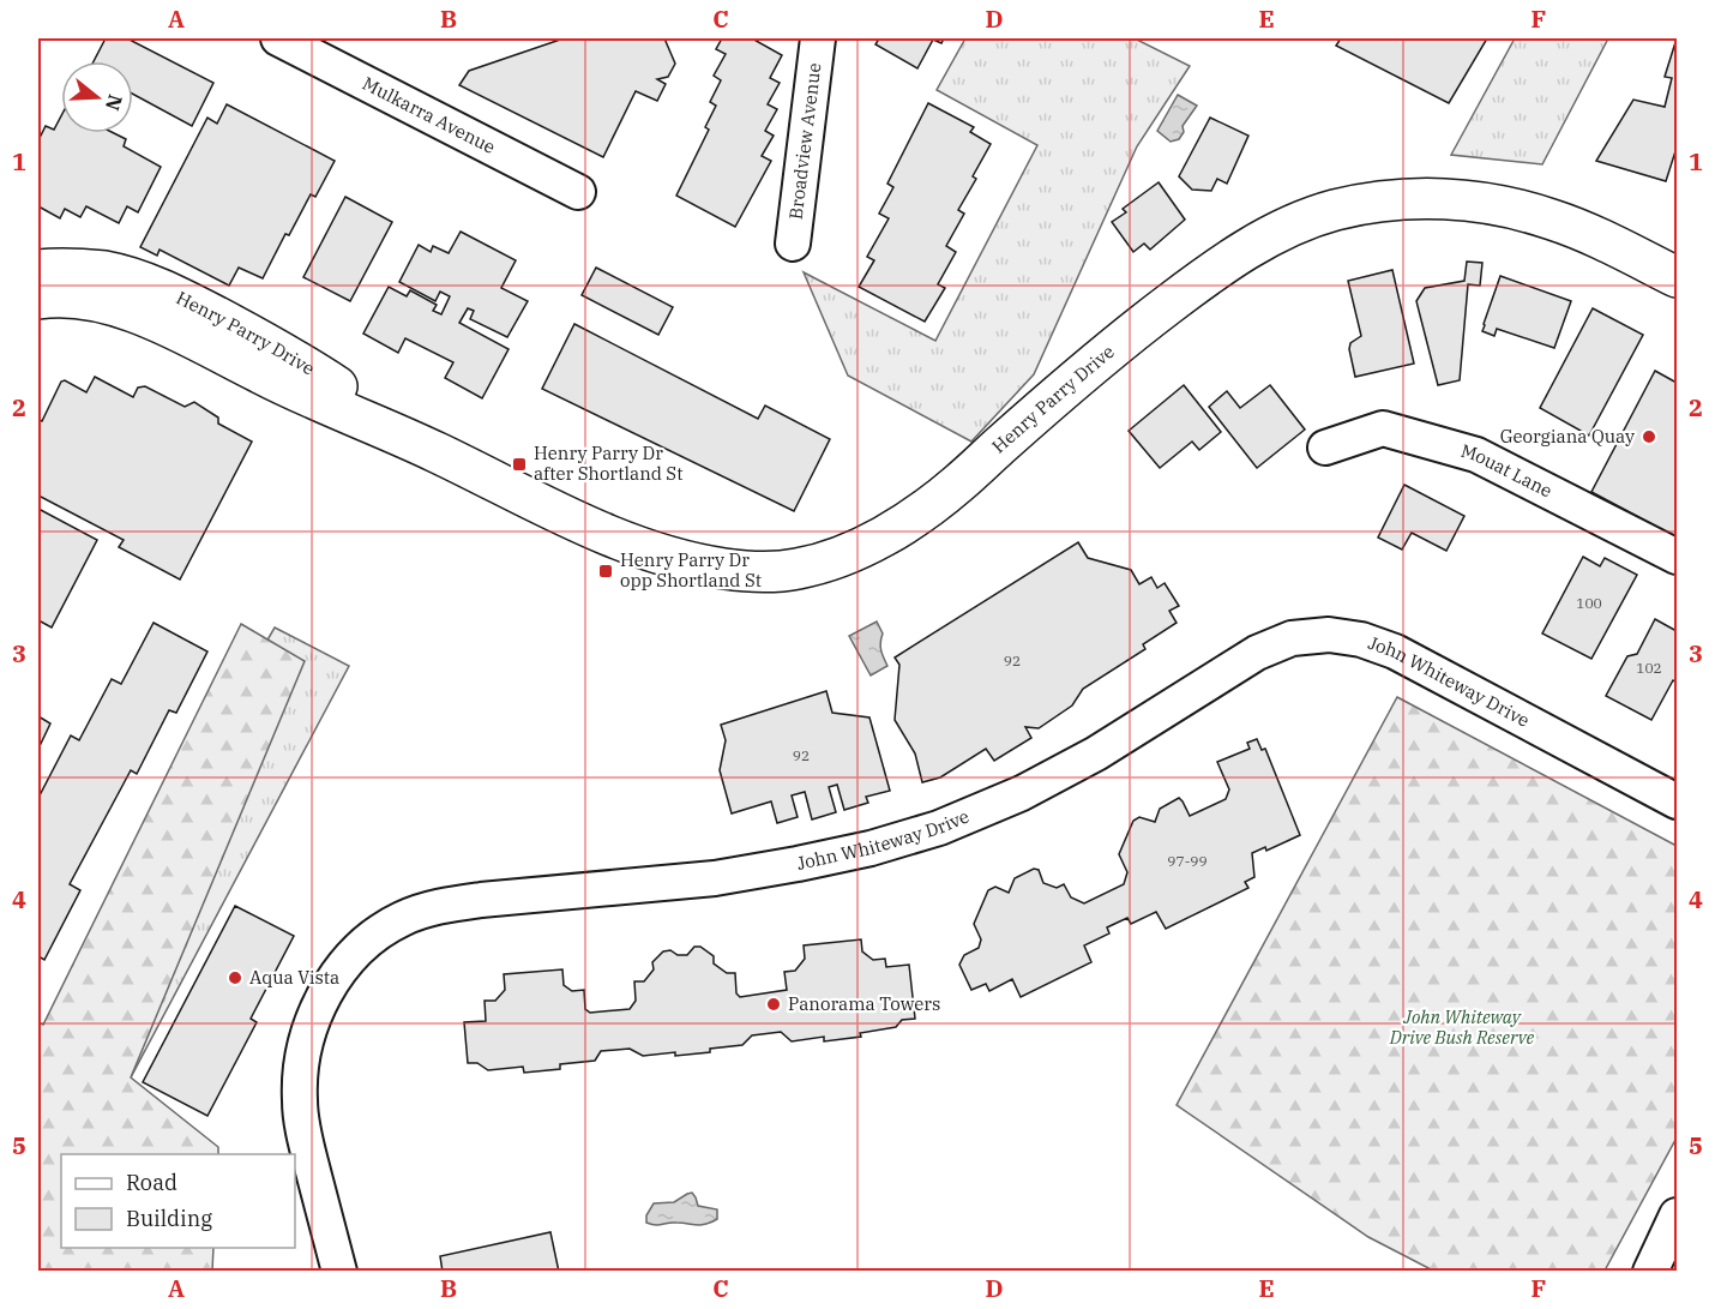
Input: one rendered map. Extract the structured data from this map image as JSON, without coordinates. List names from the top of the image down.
{
  "streets": {
    "main road": ["Henry Parry Drive"],
    "street": [
      "Mulkarra Avenue",
      "Broadview Avenue",
      "Mouat Lane",
      "John Whiteway Drive"
    ]
  },
  "parks": ["John Whiteway Drive Bush Reserve"],
  "places": {
    "other": ["Georgiana Quay", "Aqua Vista", "Panorama Towers"],
    "transit": ["Henry Parry Dr after Shortland St", "Henry Parry Dr opp Shortland St"]
  },
  "house_numbers": [
    "100",
    "92",
    "102",
    "92",
    "97-99"
  ],
  "legend": ["Road", "Building"],
  "north": "right",
  "grid": {
    "columns": [
      "A",
      "B",
      "C",
      "D",
      "E",
      "F"
    ],
    "rows": [
      "1",
      "2",
      "3",
      "4",
      "5"
    ]
  }
}
